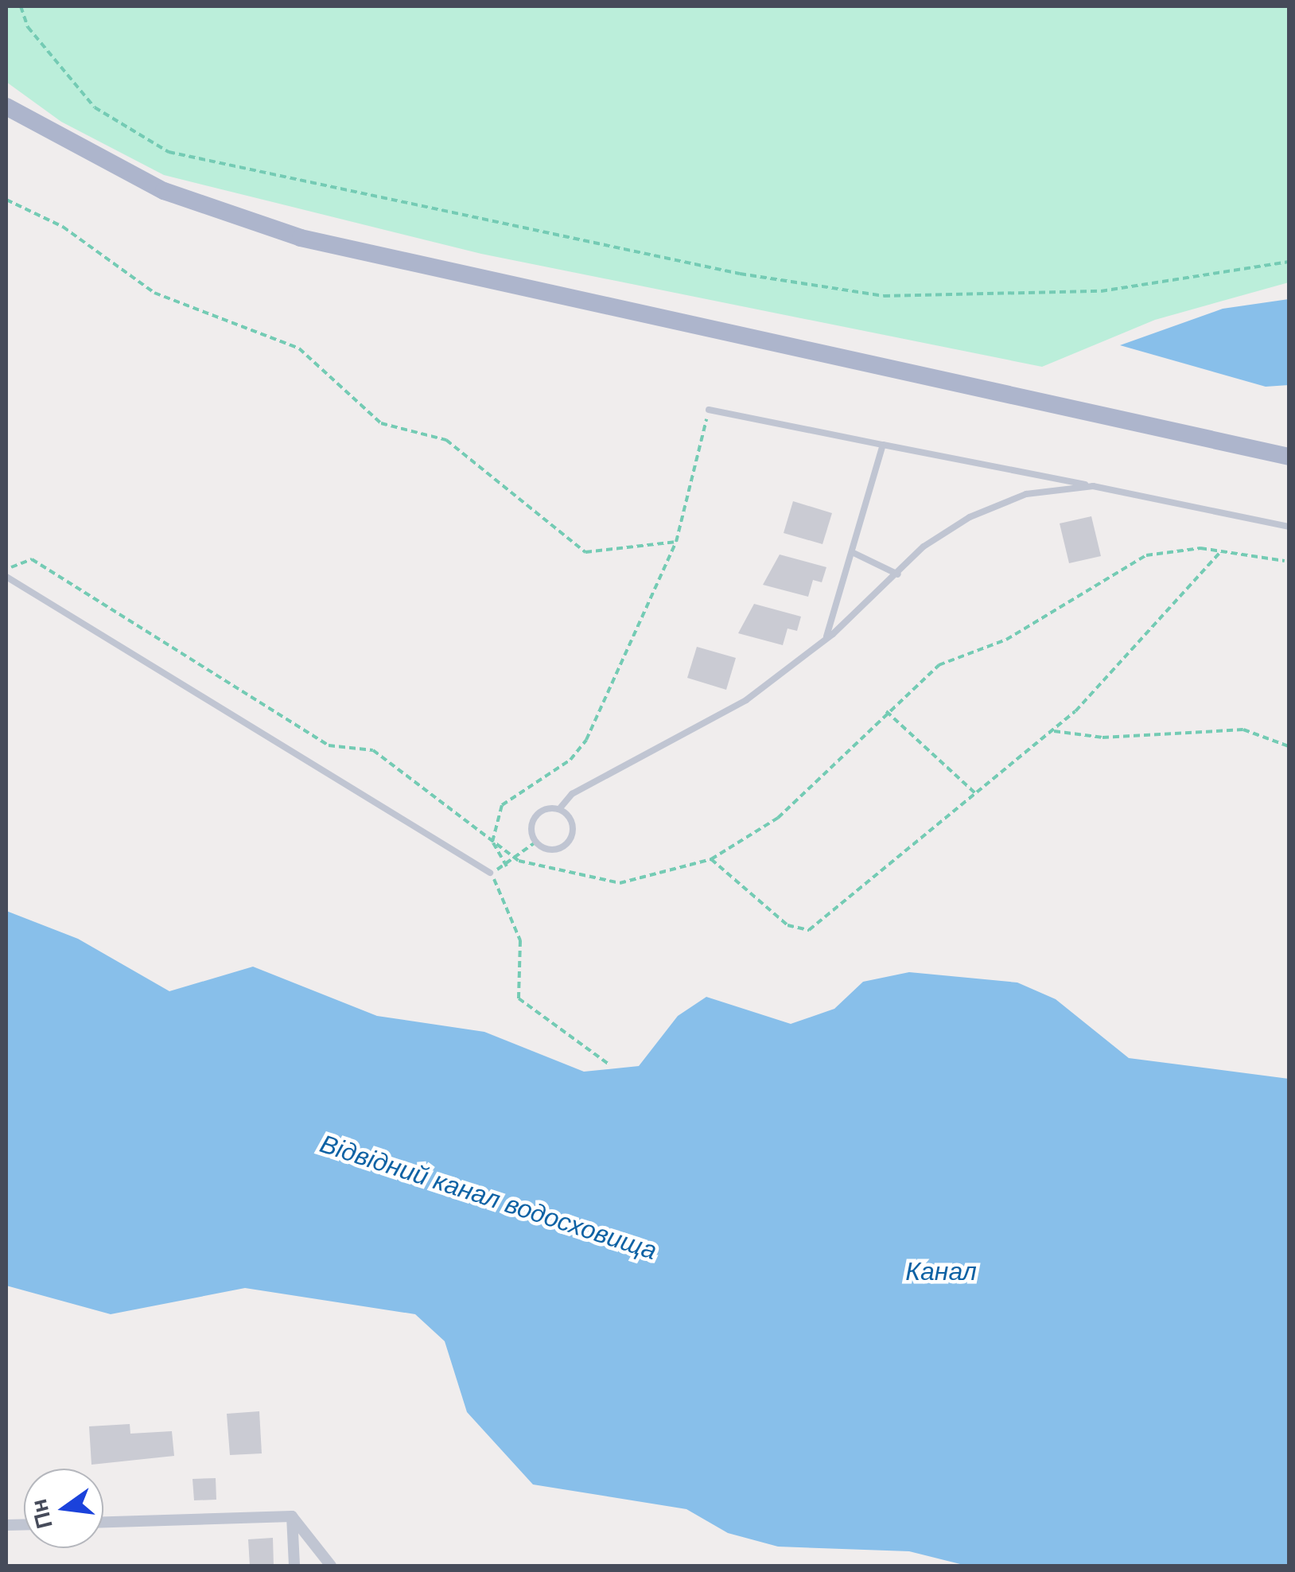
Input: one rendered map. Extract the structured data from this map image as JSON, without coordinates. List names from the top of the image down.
{
  "water": ["Відвідний канал водосховища", "Канал"],
  "north": "left"
}
